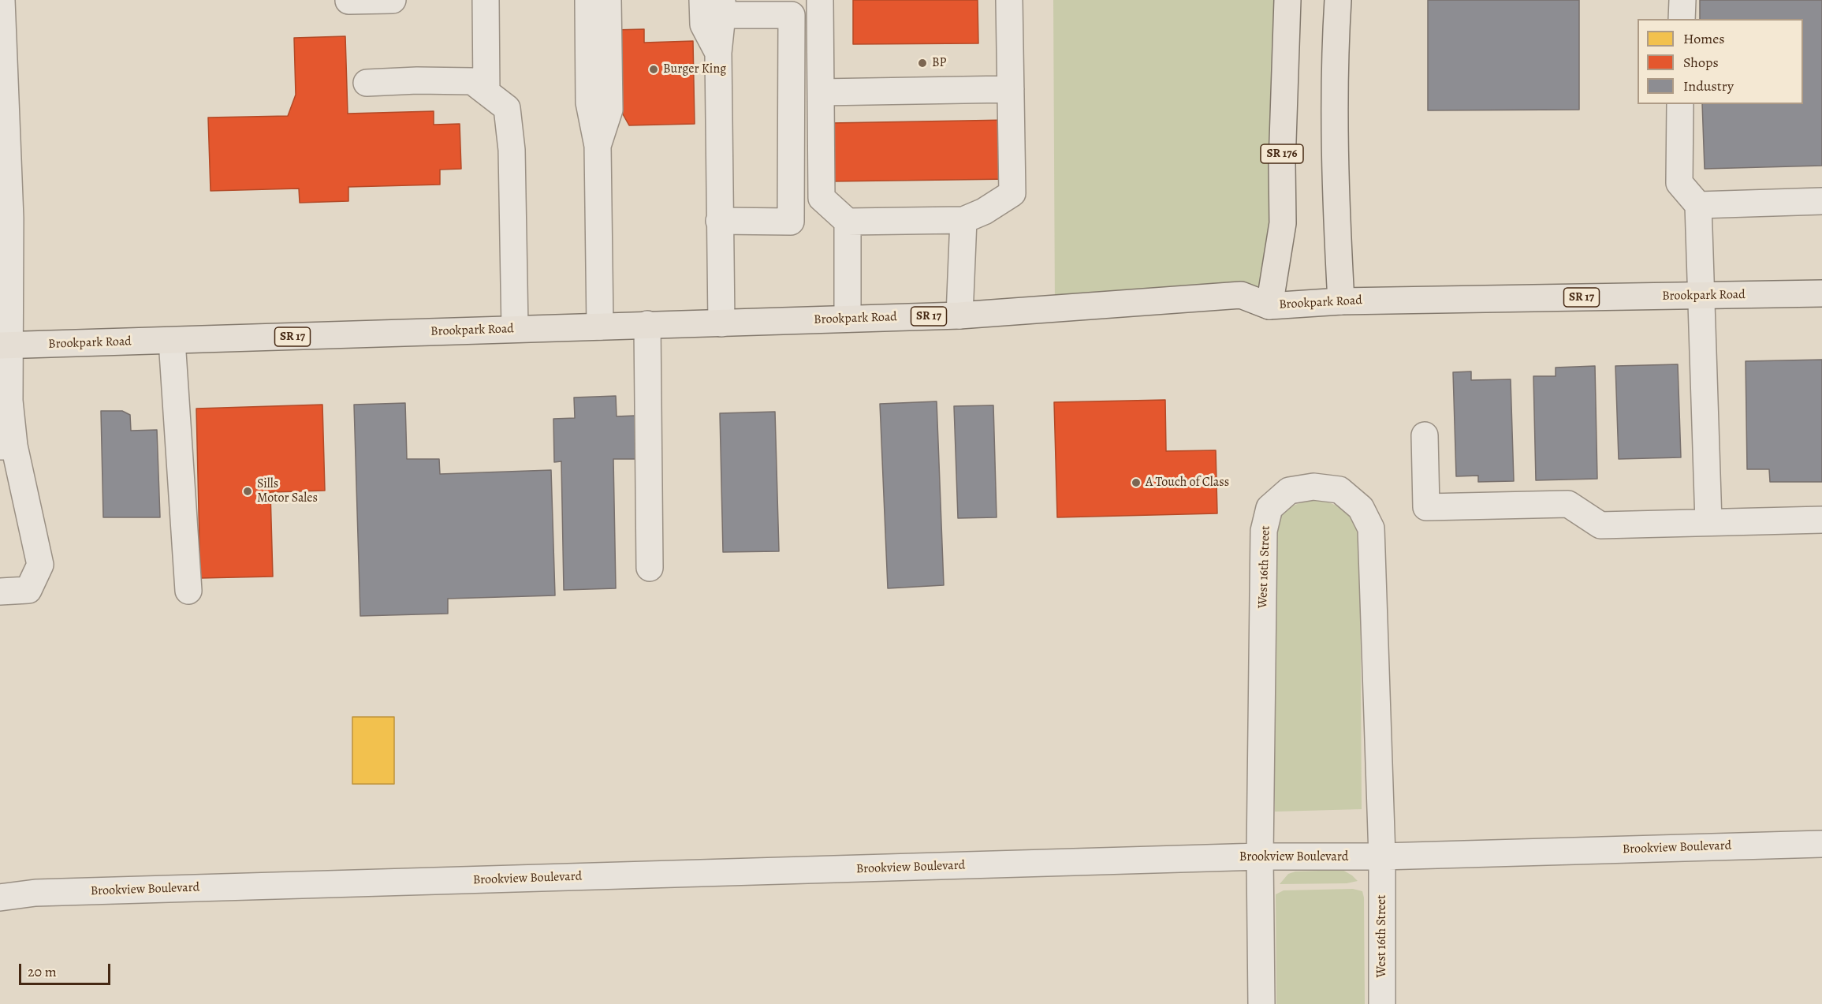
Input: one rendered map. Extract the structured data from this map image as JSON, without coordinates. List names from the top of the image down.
{
  "streets": {
    "main road": ["SR 176", "Brookpark Road", "SR 17"],
    "street": ["West 16th Street", "Brookview Boulevard"]
  },
  "crossings": [
    ["SR 176", "Brookpark Road"],
    ["West 16th Street", "Brookview Boulevard"]
  ],
  "places": [
    "BP",
    "Burger King",
    "A Touch of Class",
    "Sills Motor Sales"
  ],
  "legend": ["Homes", "Shops", "Industry"],
  "scale_bar": "20 m"
}
